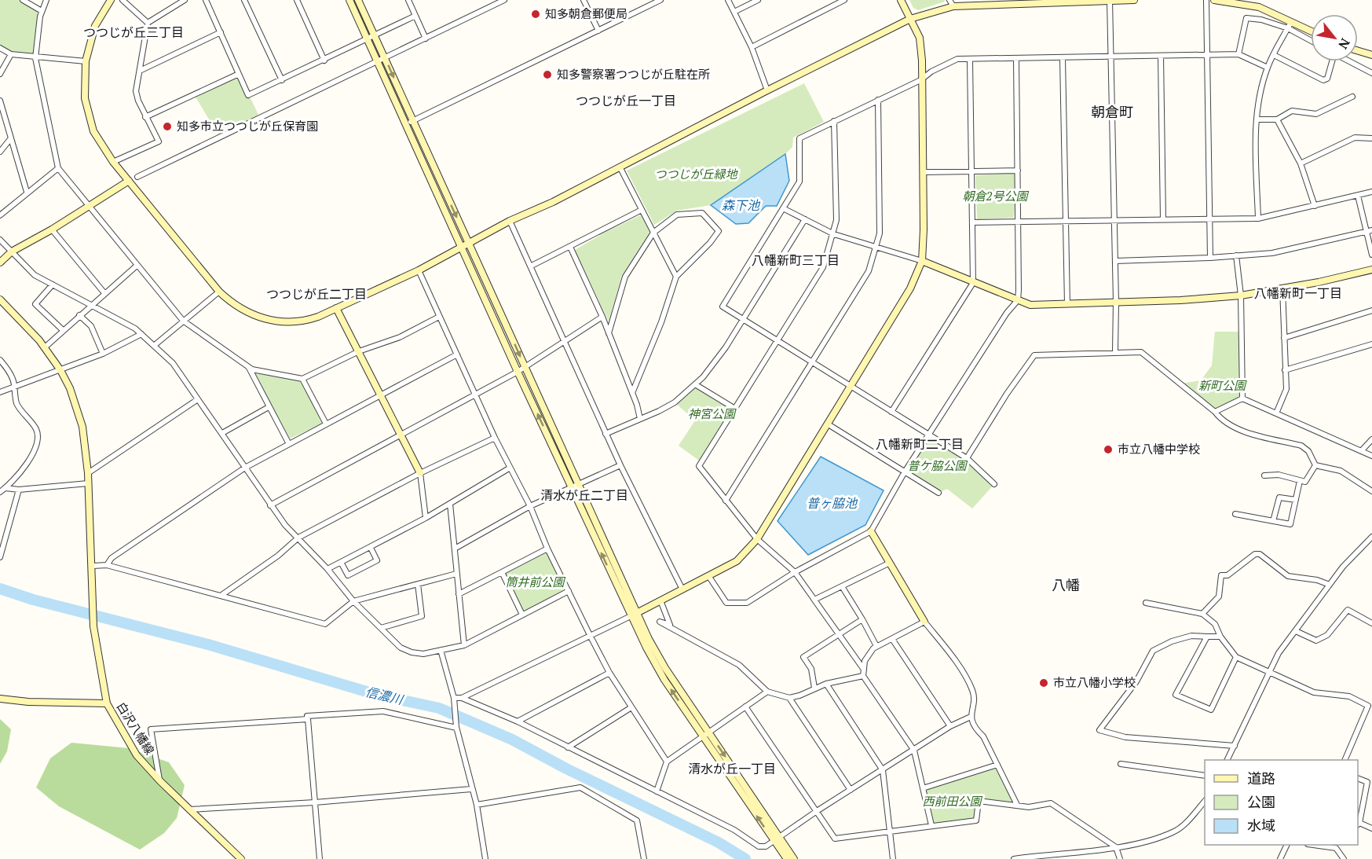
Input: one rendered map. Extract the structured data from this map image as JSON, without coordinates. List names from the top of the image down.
{
  "streets": {
    "street": ["白沢八幡線"]
  },
  "districts": [
    "つつじが丘三丁目",
    "つつじが丘一丁目",
    "朝倉町",
    "八幡新町三丁目",
    "八幡新町一丁目",
    "つつじが丘二丁目",
    "八幡新町二丁目",
    "清水が丘二丁目",
    "八幡",
    "清水が丘一丁目"
  ],
  "water": ["森下池", "普ヶ脇池", "信濃川"],
  "parks": [
    "つつじが丘緑地",
    "朝倉2号公園",
    "新町公園",
    "神宮公園",
    "普ケ脇公園",
    "筒井前公園",
    "西前田公園"
  ],
  "places": [
    "知多朝倉郵便局",
    "知多警察署つつじが丘駐在所",
    "知多市立つつじが丘保育園",
    "市立八幡中学校",
    "市立八幡小学校"
  ],
  "legend": ["道路", "公園", "水域"],
  "north": "bottom right"
}
